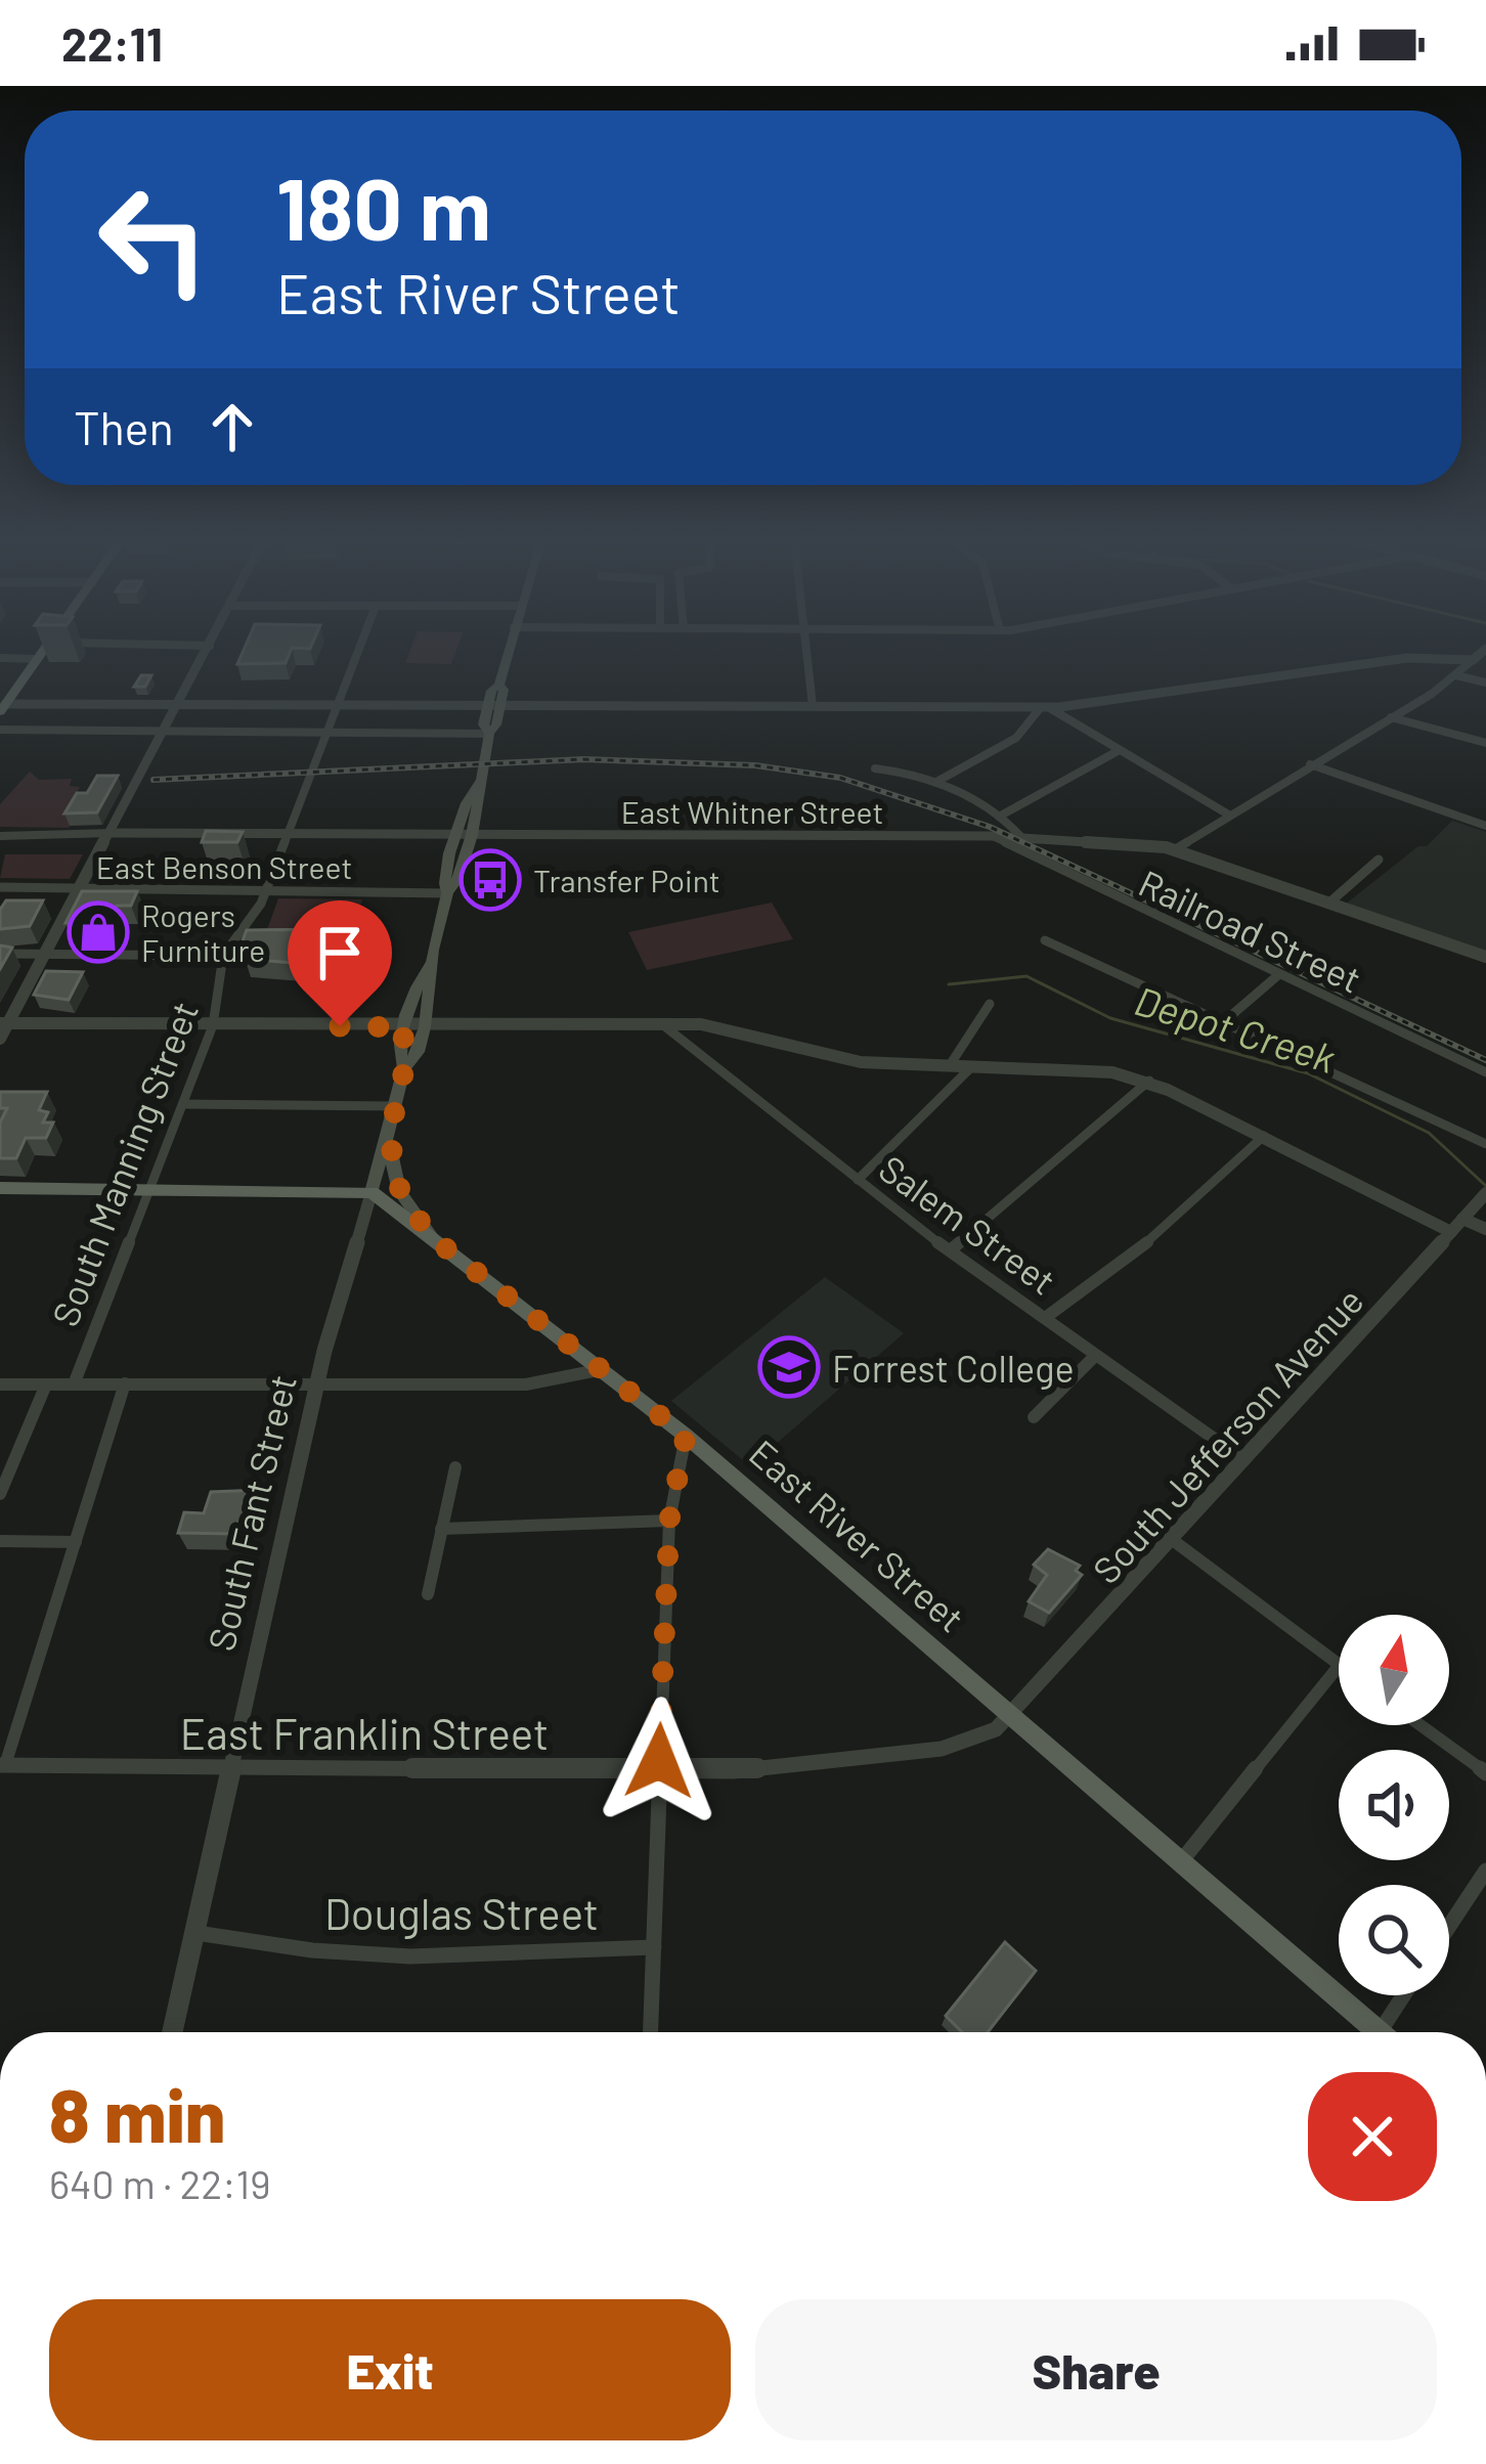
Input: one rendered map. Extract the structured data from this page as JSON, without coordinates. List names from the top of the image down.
{
  "streets": {
    "main road": ["South Fant Street", "East River Street"],
    "street": [
      "East Whitner Street",
      "East Benson Street",
      "Railroad Street",
      "South Manning Street",
      "Salem Street",
      "South Jefferson Avenue",
      "East Franklin Street",
      "Douglas Street"
    ]
  },
  "crossings": [
    ["East Whitner Street", "Railroad Street"],
    ["East Whitner Street", "South Manning Street"],
    ["East Whitner Street", "South Fant Street"],
    ["East Benson Street", "South Manning Street"],
    ["East Benson Street", "South Fant Street"],
    ["Salem Street", "South Jefferson Avenue"],
    ["South Jefferson Avenue", "East River Street"],
    ["South Jefferson Avenue", "East Franklin Street"],
    ["South Fant Street", "East River Street"],
    ["South Fant Street", "East Franklin Street"],
    ["South Fant Street", "Douglas Street"],
    ["East River Street", "East Franklin Street"]
  ],
  "water": ["Depot Creek"],
  "places": {
    "bus stop": ["Transfer Point"],
    "shop": ["Rogers Furniture"],
    "school or university": ["Forrest College"]
  },
  "north": "top",
  "page": {
    "status": "22:11",
    "turn": ["180 m", "East River Street"],
    "then": "Then",
    "heading": ["8 min", "640 m · 22:19"],
    "buttons": ["Exit", "Share"]
  }
}
